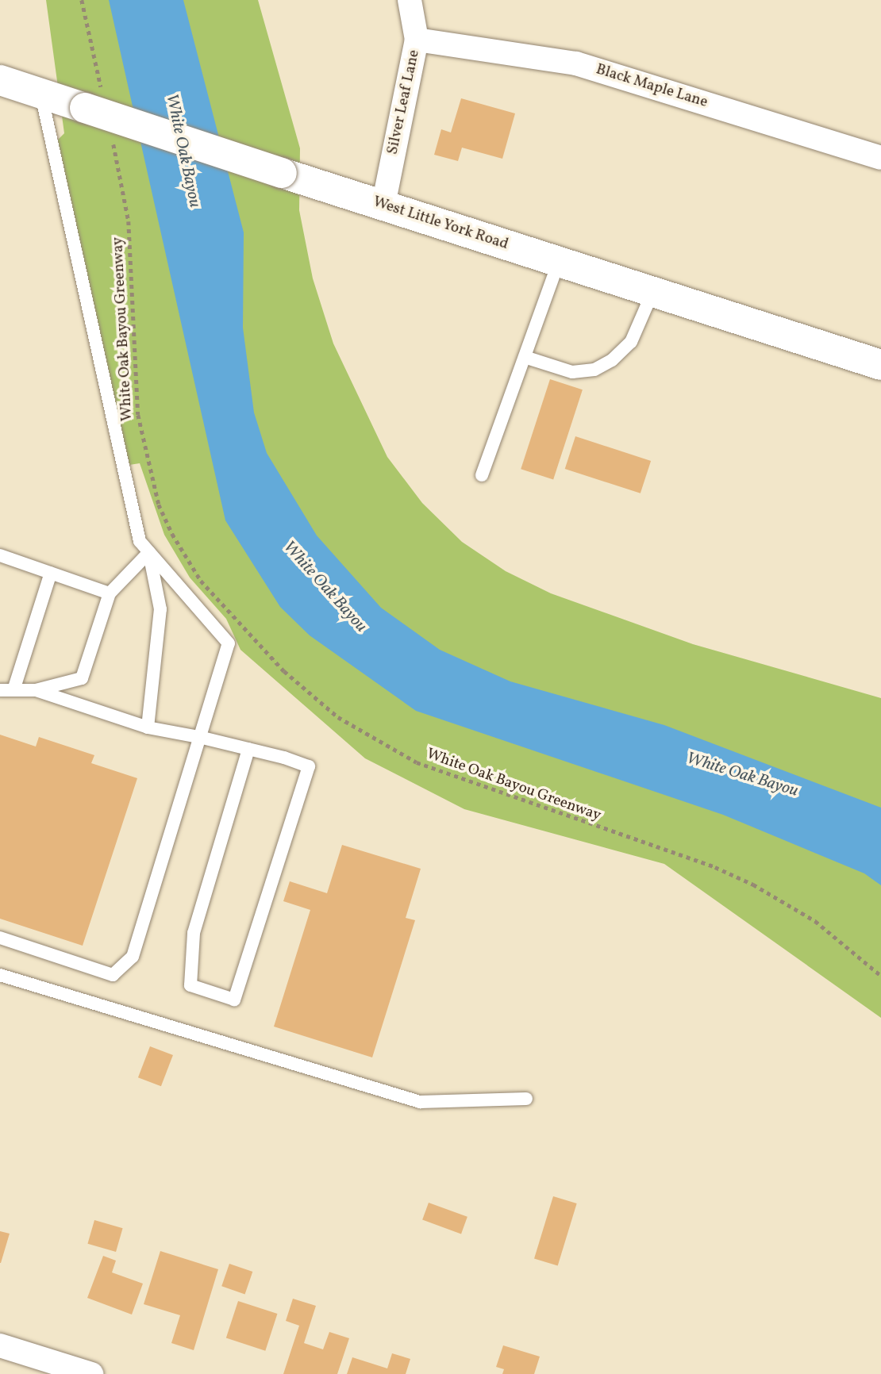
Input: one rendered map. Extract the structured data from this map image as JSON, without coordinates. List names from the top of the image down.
{
  "streets": {
    "street": ["Black Maple Lane", "Silver Leaf Lane", "West Little York Road"],
    "path": ["White Oak Bayou Greenway"]
  },
  "crossings": [
    ["Black Maple Lane", "Silver Leaf Lane"],
    ["Silver Leaf Lane", "West Little York Road"]
  ],
  "water": ["White Oak Bayou"]
}
